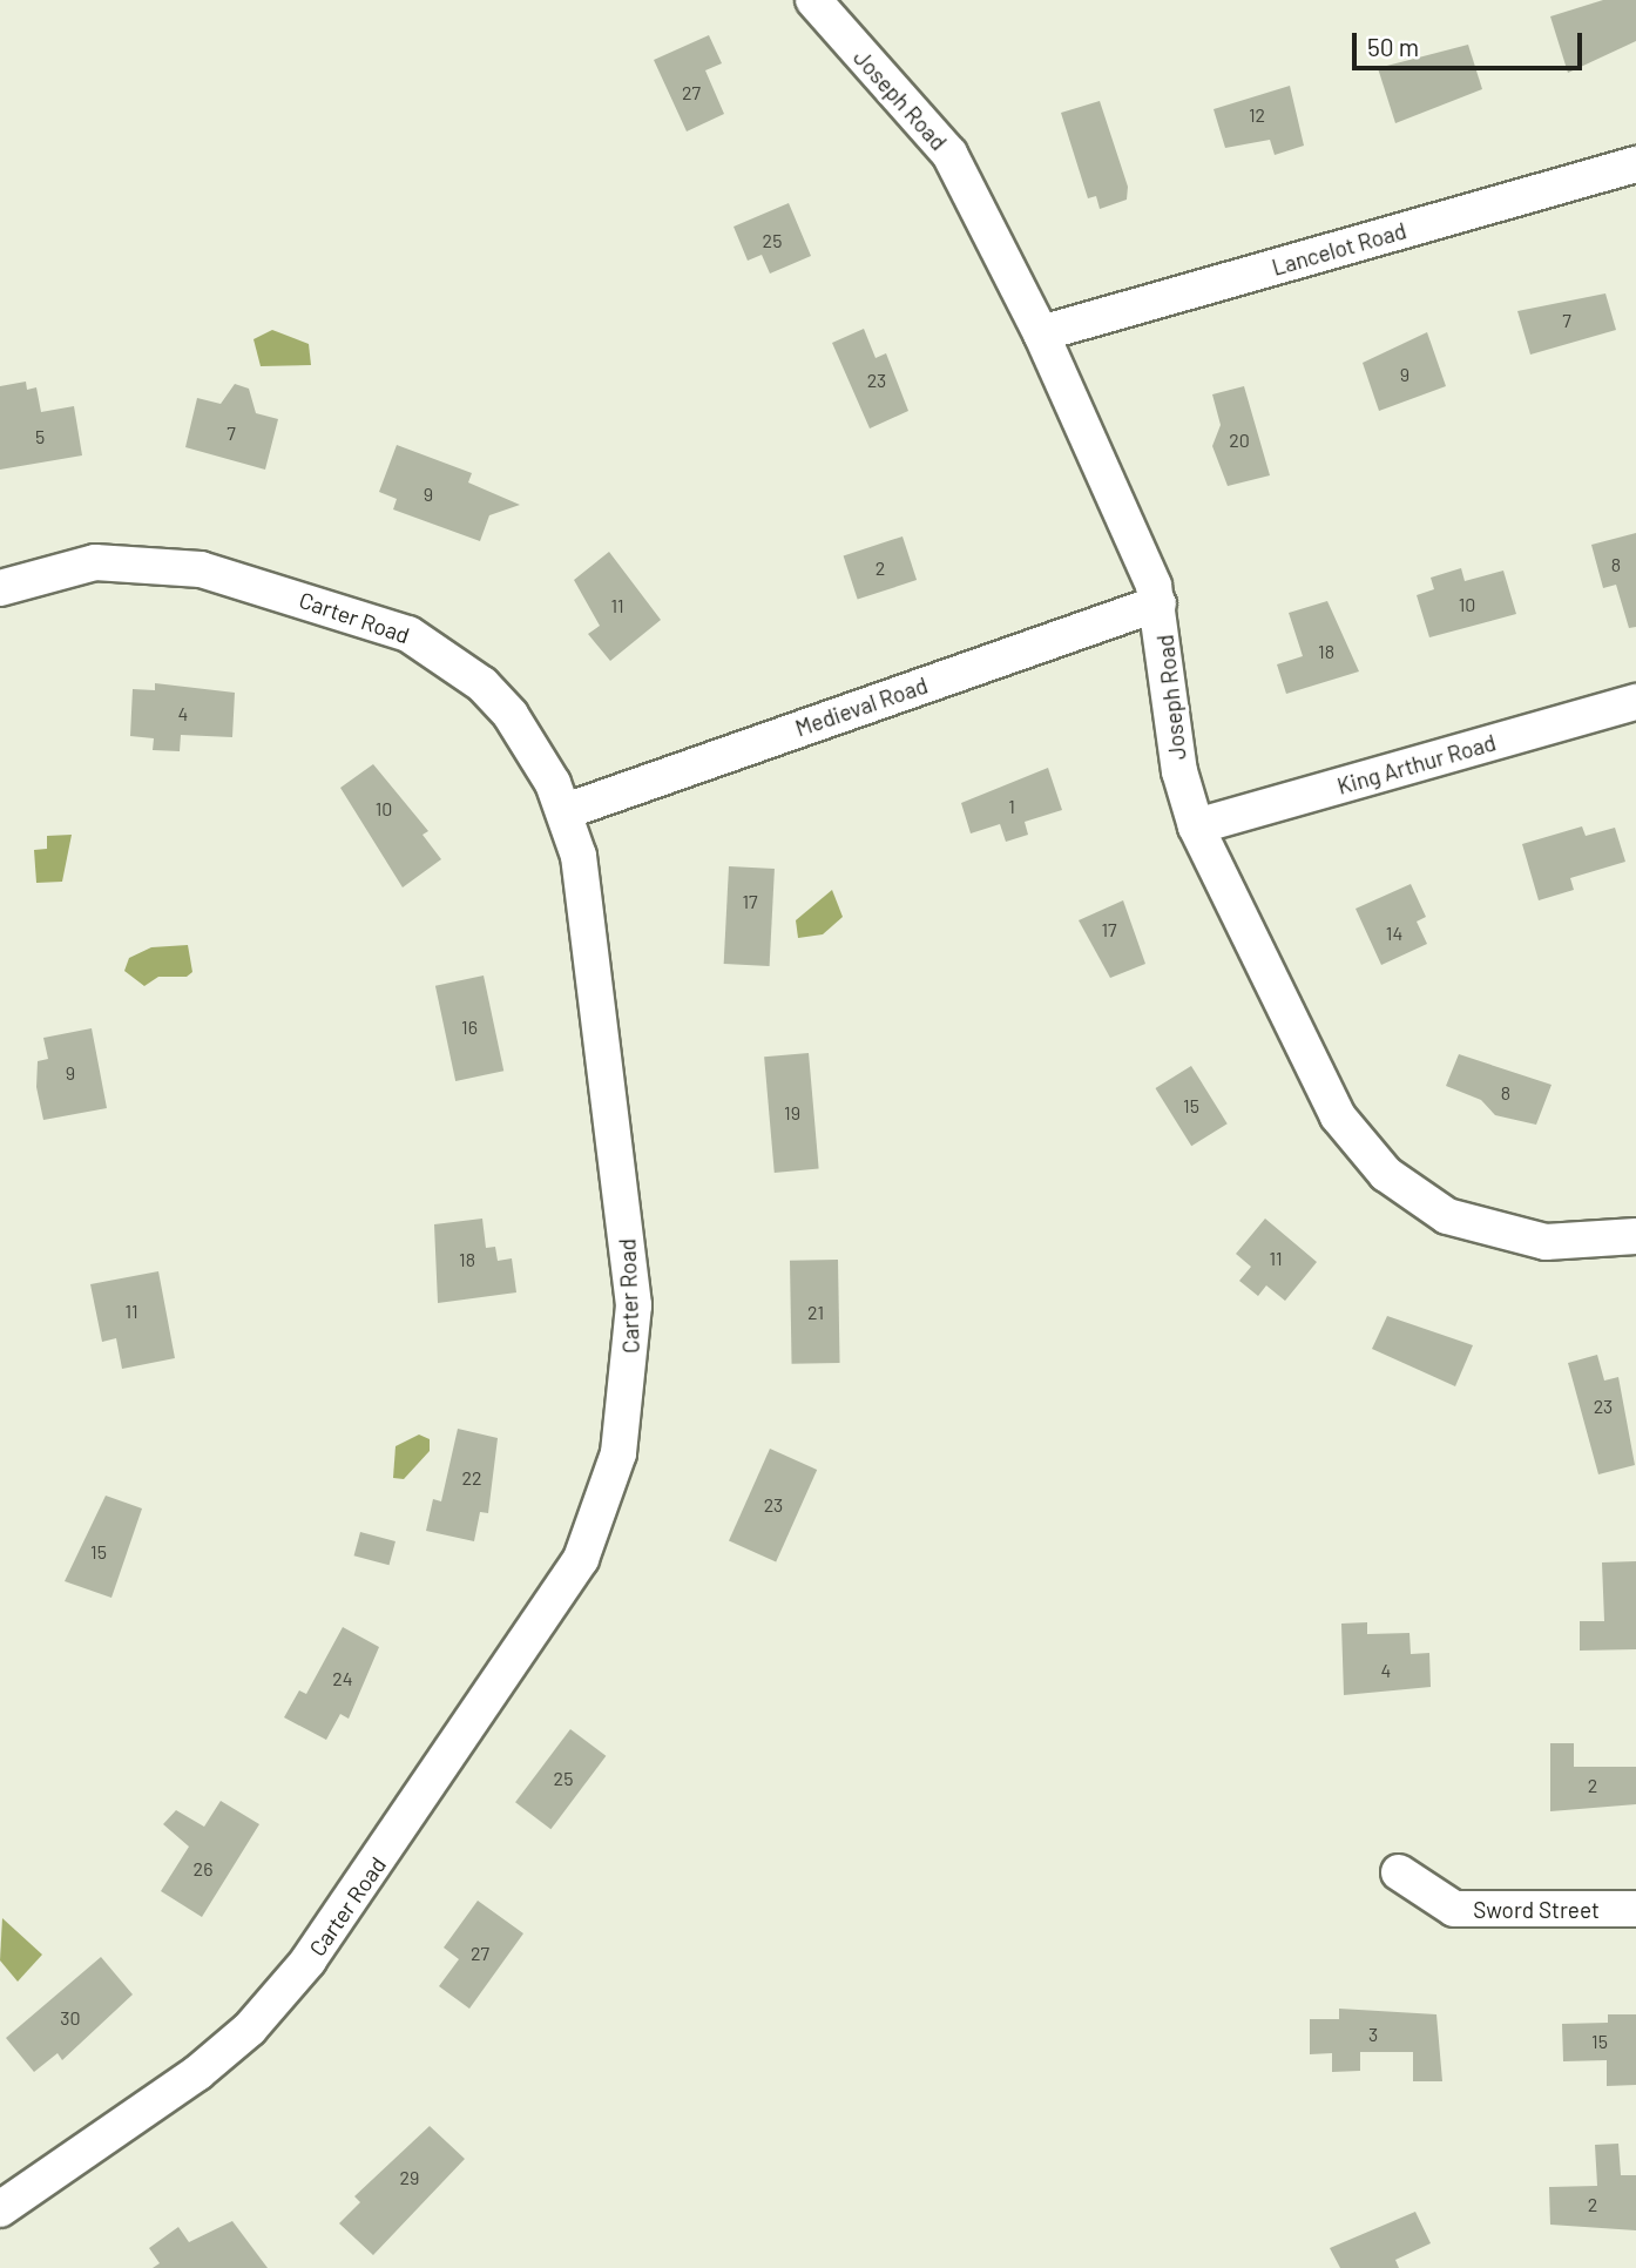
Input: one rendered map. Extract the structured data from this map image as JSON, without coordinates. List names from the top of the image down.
{
  "streets": {
    "street": [
      "Joseph Road",
      "Lancelot Road",
      "Carter Road",
      "Medieval Road",
      "King Arthur Road",
      "Sword Street"
    ]
  },
  "crossings": [
    ["Joseph Road", "Lancelot Road"],
    ["Joseph Road", "Medieval Road"],
    ["Joseph Road", "King Arthur Road"],
    ["Carter Road", "Medieval Road"]
  ],
  "house_numbers": [
    "27",
    "12",
    "25",
    "7",
    "9",
    "23",
    "7",
    "5",
    "20",
    "9",
    "8",
    "2",
    "10",
    "11",
    "18",
    "4",
    "1",
    "10",
    "17",
    "17",
    "14",
    "16",
    "9",
    "8",
    "15",
    "19",
    "11",
    "18",
    "11",
    "21",
    "23",
    "22",
    "23",
    "15",
    "4",
    "24",
    "25",
    "2",
    "26",
    "27",
    "30",
    "3",
    "15",
    "29",
    "2"
  ],
  "scale_bar": "50 m"
}
